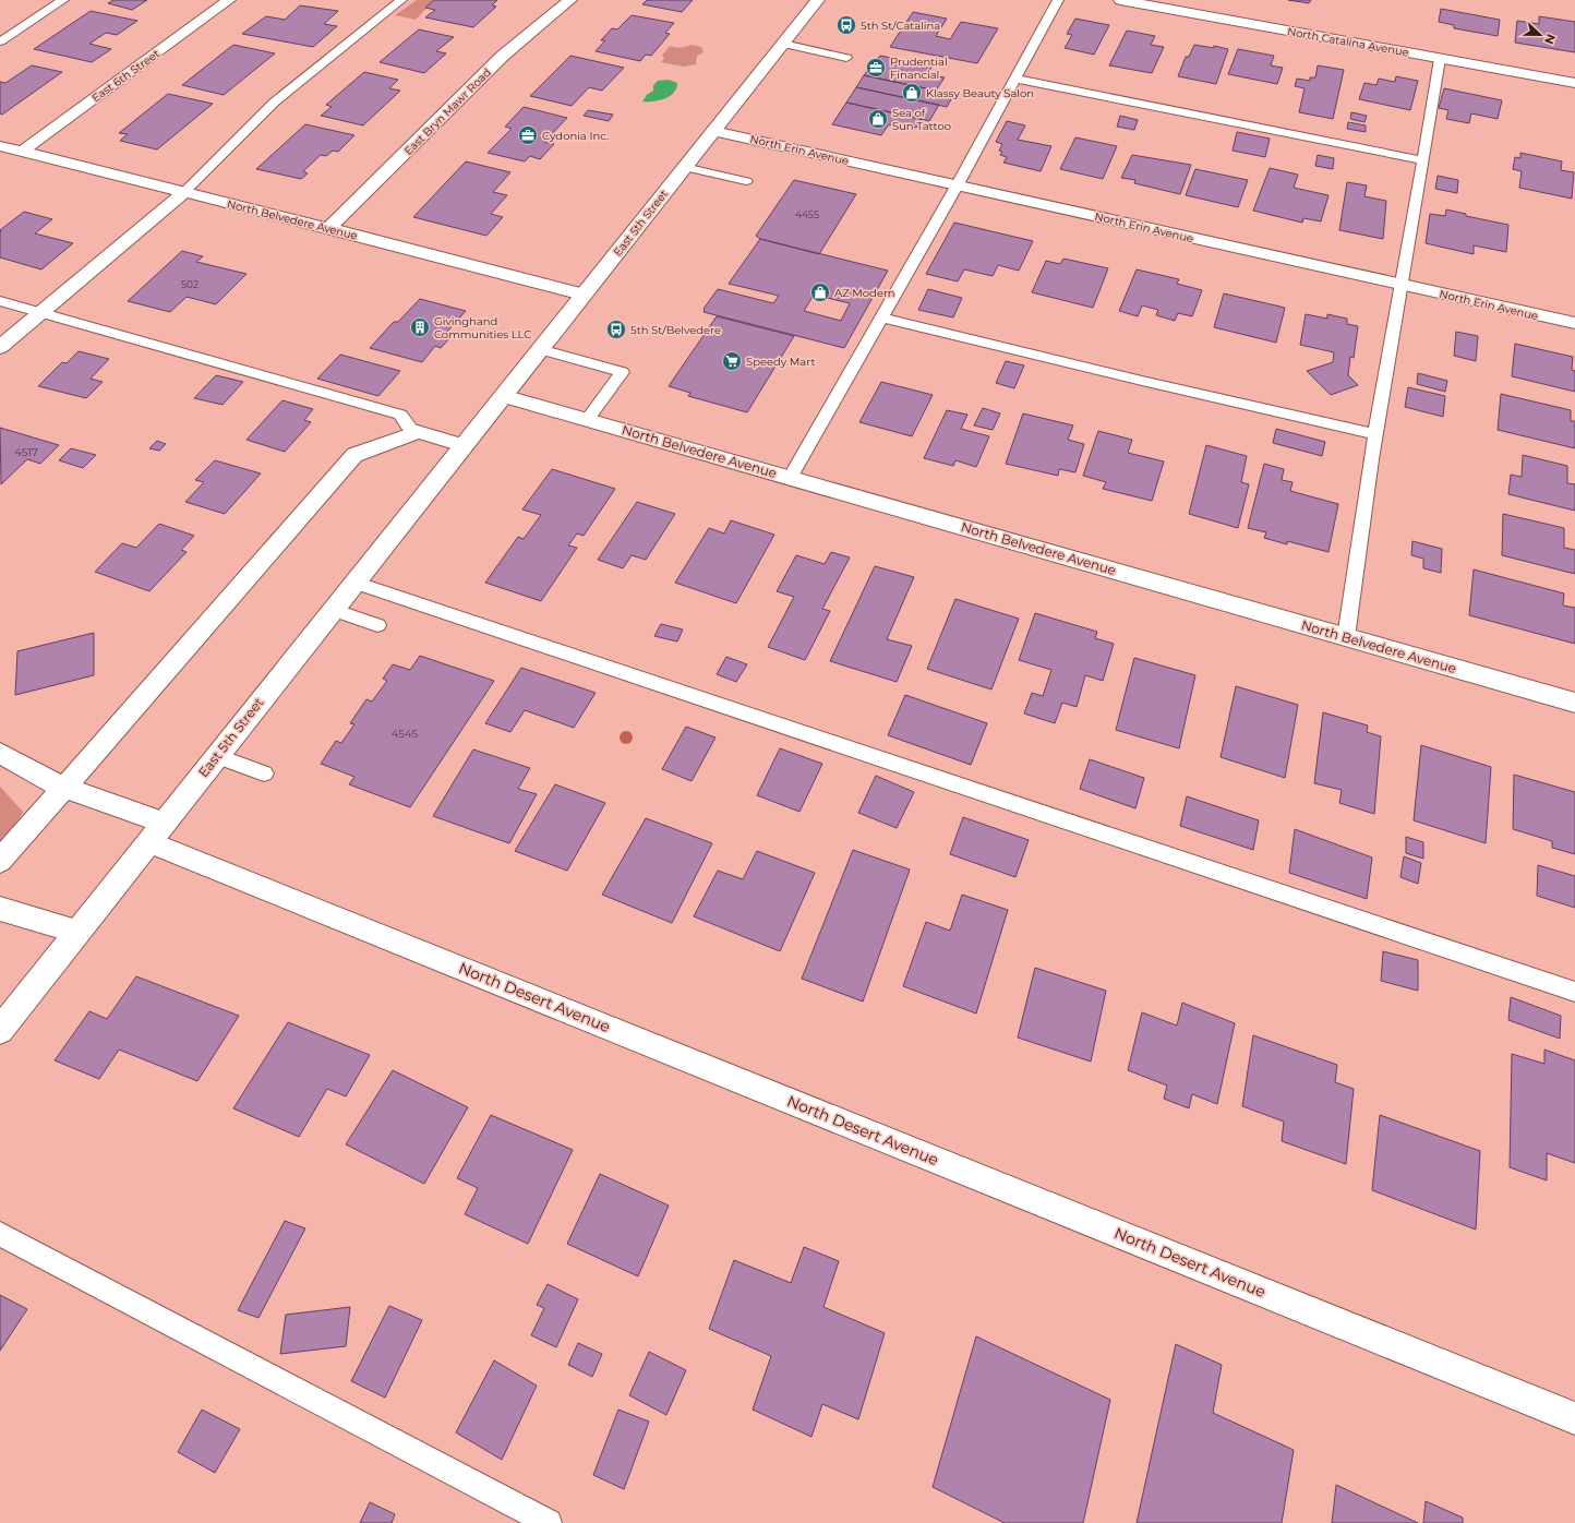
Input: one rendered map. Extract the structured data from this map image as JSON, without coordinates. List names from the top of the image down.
{
  "streets": {
    "street": [
      "North Catalina Avenue",
      "East 6th Street",
      "East Bryn Mawr Road",
      "North Erin Avenue",
      "North Belvedere Avenue",
      "East 5th Street",
      "North Desert Avenue"
    ]
  },
  "crossings": [
    ["East 6th Street", "North Belvedere Avenue"],
    ["East Bryn Mawr Road", "North Belvedere Avenue"],
    ["North Erin Avenue", "East 5th Street"],
    ["North Belvedere Avenue", "East 5th Street"],
    ["East 5th Street", "North Desert Avenue"]
  ],
  "places": {
    "bus stop": ["5th St/Catalina", "5th St/Belvedere"],
    "office": ["Prudential Financial", "Cydonia Inc."],
    "shop": ["Klassy Beauty Salon", "Sea of Sun Tattoo", "AZ Modern"],
    "building": ["Givinghand Communities LLC"],
    "supermarket": ["Speedy Mart"]
  },
  "house_numbers": [
    "4455",
    "502",
    "4517",
    "4545"
  ],
  "north": "right"
}
